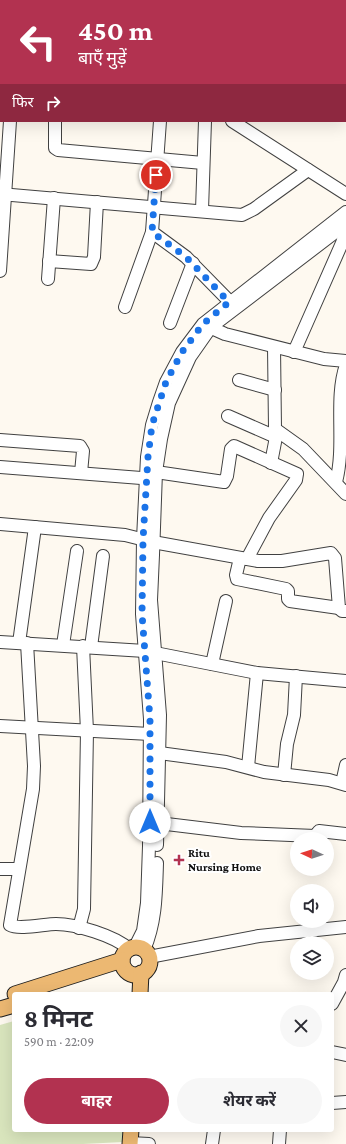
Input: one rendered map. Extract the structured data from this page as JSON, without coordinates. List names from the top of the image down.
{
  "places": {
    "health": ["Ritu Nursing Home"]
  },
  "north": "left",
  "page": {
    "turn": ["450 m", "बाएँ मुड़ें"],
    "then": "फिर",
    "heading": ["8 मिनट", "590 m · 22:09"],
    "buttons": ["बाहर", "शेयर करें"]
  }
}
